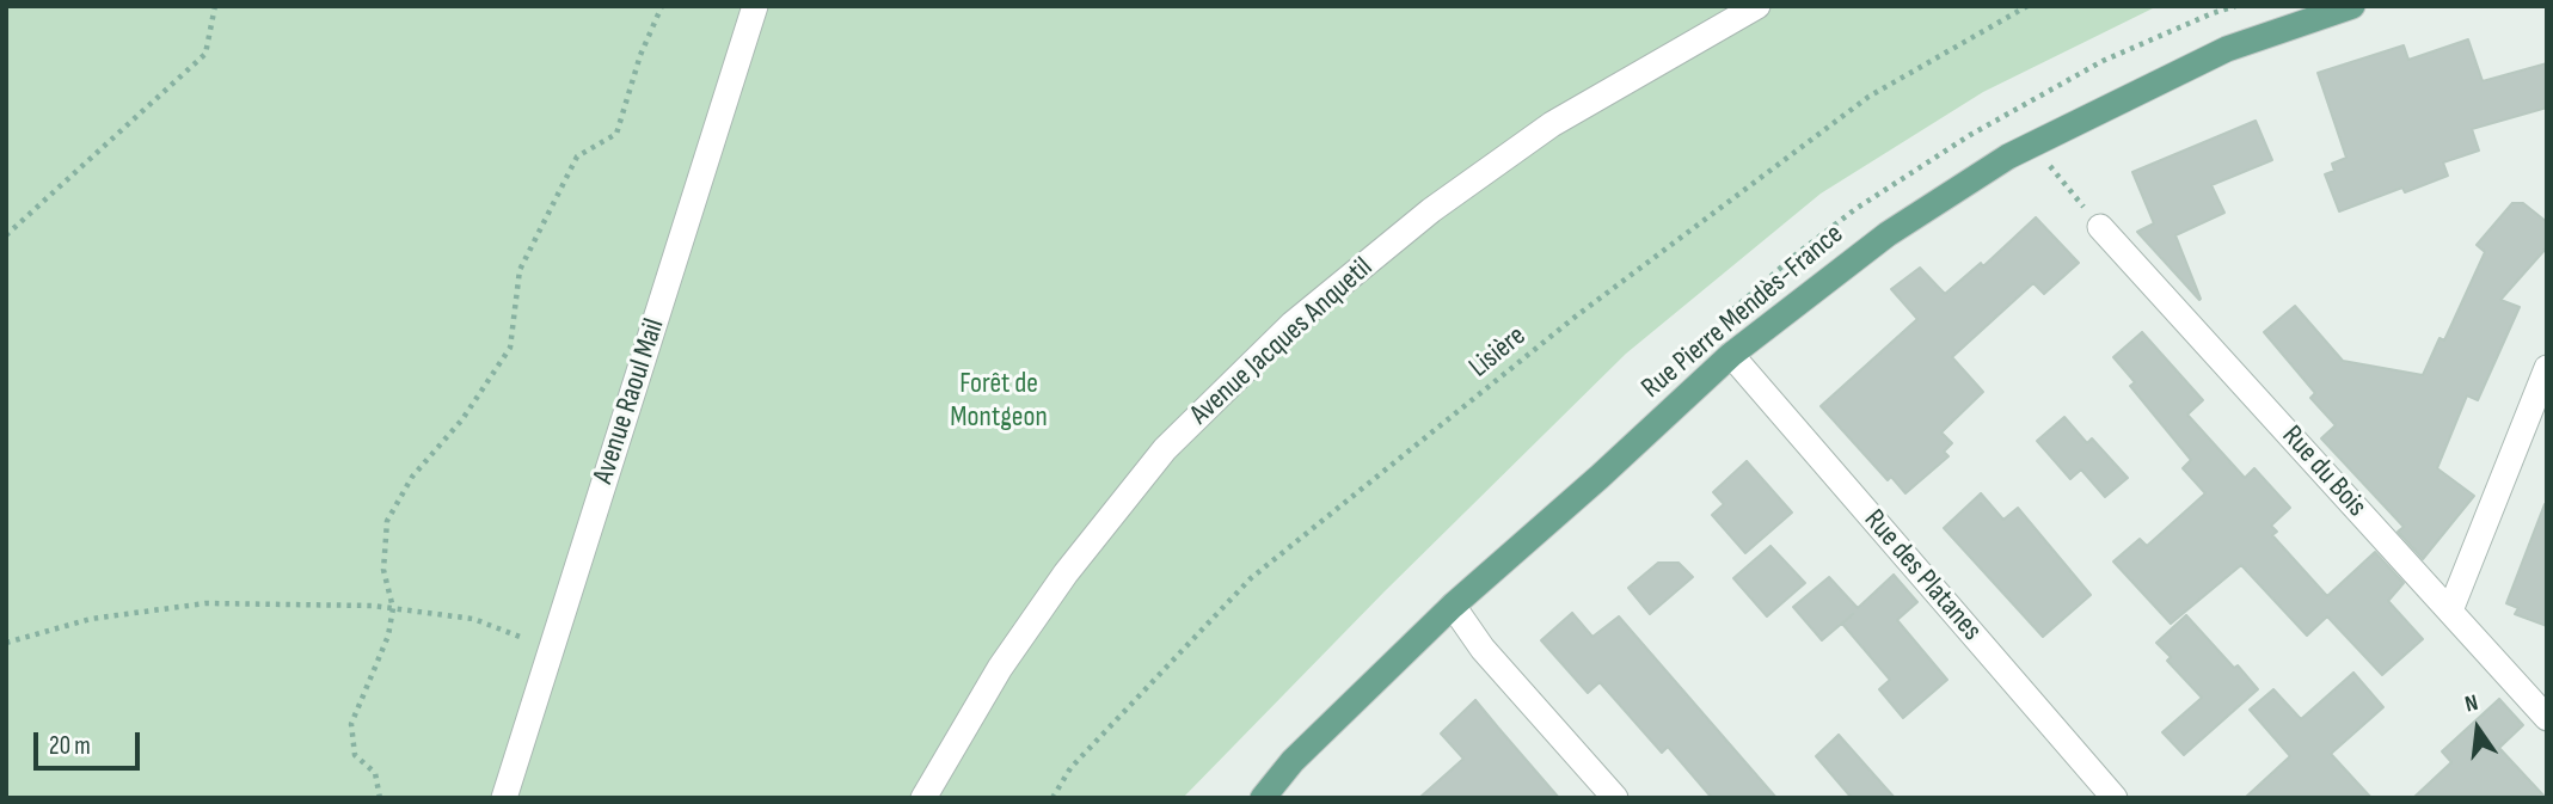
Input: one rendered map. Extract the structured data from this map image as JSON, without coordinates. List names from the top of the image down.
{
  "streets": {
    "main road": ["Rue Pierre Mendès-France"],
    "street": [
      "Avenue Jacques Anquetil",
      "Avenue Raoul Mail",
      "Rue du Bois",
      "Rue des Platanes"
    ],
    "path": ["Lisière"]
  },
  "crossings": [
    ["Rue Pierre Mendès-France", "Rue des Platanes"]
  ],
  "parks": ["Forêt de Montgeon"],
  "scale_bar": "20 m",
  "north": "top"
}
